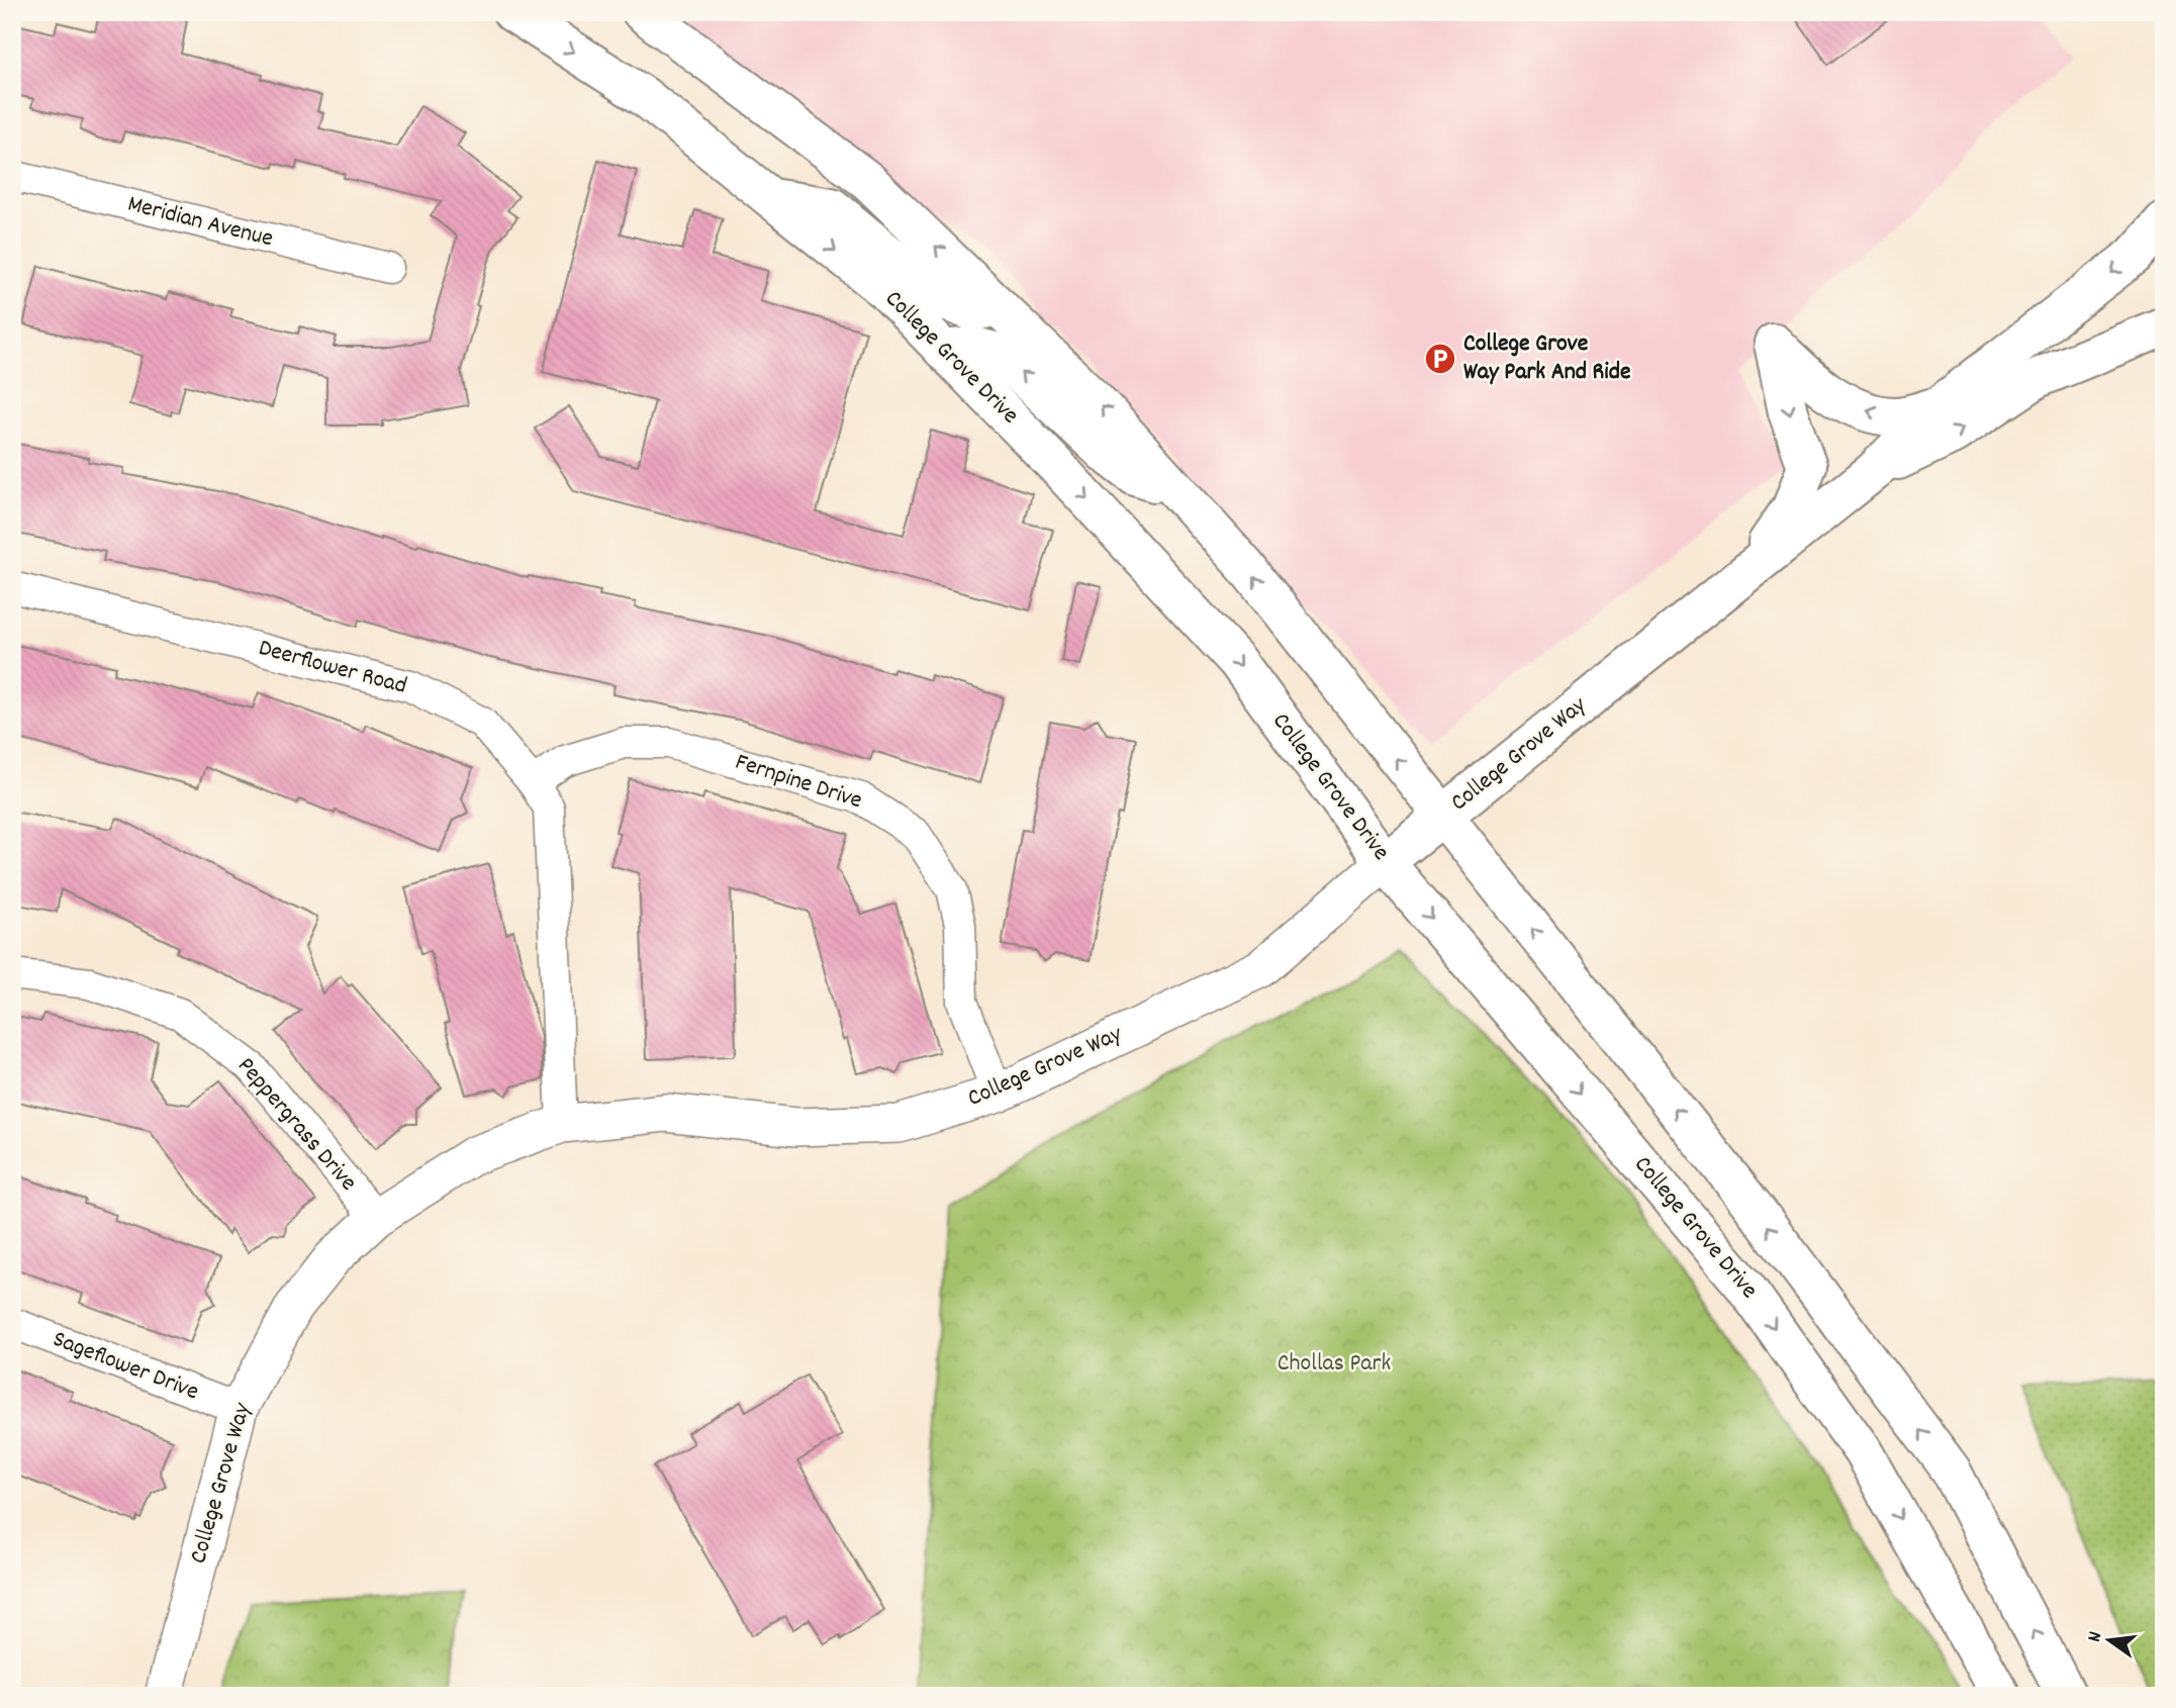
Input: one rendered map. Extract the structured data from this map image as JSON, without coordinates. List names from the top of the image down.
{
  "streets": {
    "main road": ["College Grove Drive", "College Grove Way"],
    "street": [
      "Meridian Avenue",
      "Deerflower Road",
      "Fernpine Drive",
      "Peppergrass Drive",
      "Sageflower Drive"
    ]
  },
  "crossings": [
    ["College Grove Drive", "College Grove Way"],
    ["Deerflower Road", "College Grove Way"],
    ["Deerflower Road", "Fernpine Drive"],
    ["College Grove Way", "Fernpine Drive"],
    ["College Grove Way", "Peppergrass Drive"],
    ["College Grove Way", "Sageflower Drive"]
  ],
  "parks": ["Chollas Park"],
  "places": {
    "parking": ["College Grove Way Park And Ride"]
  },
  "north": "left"
}
